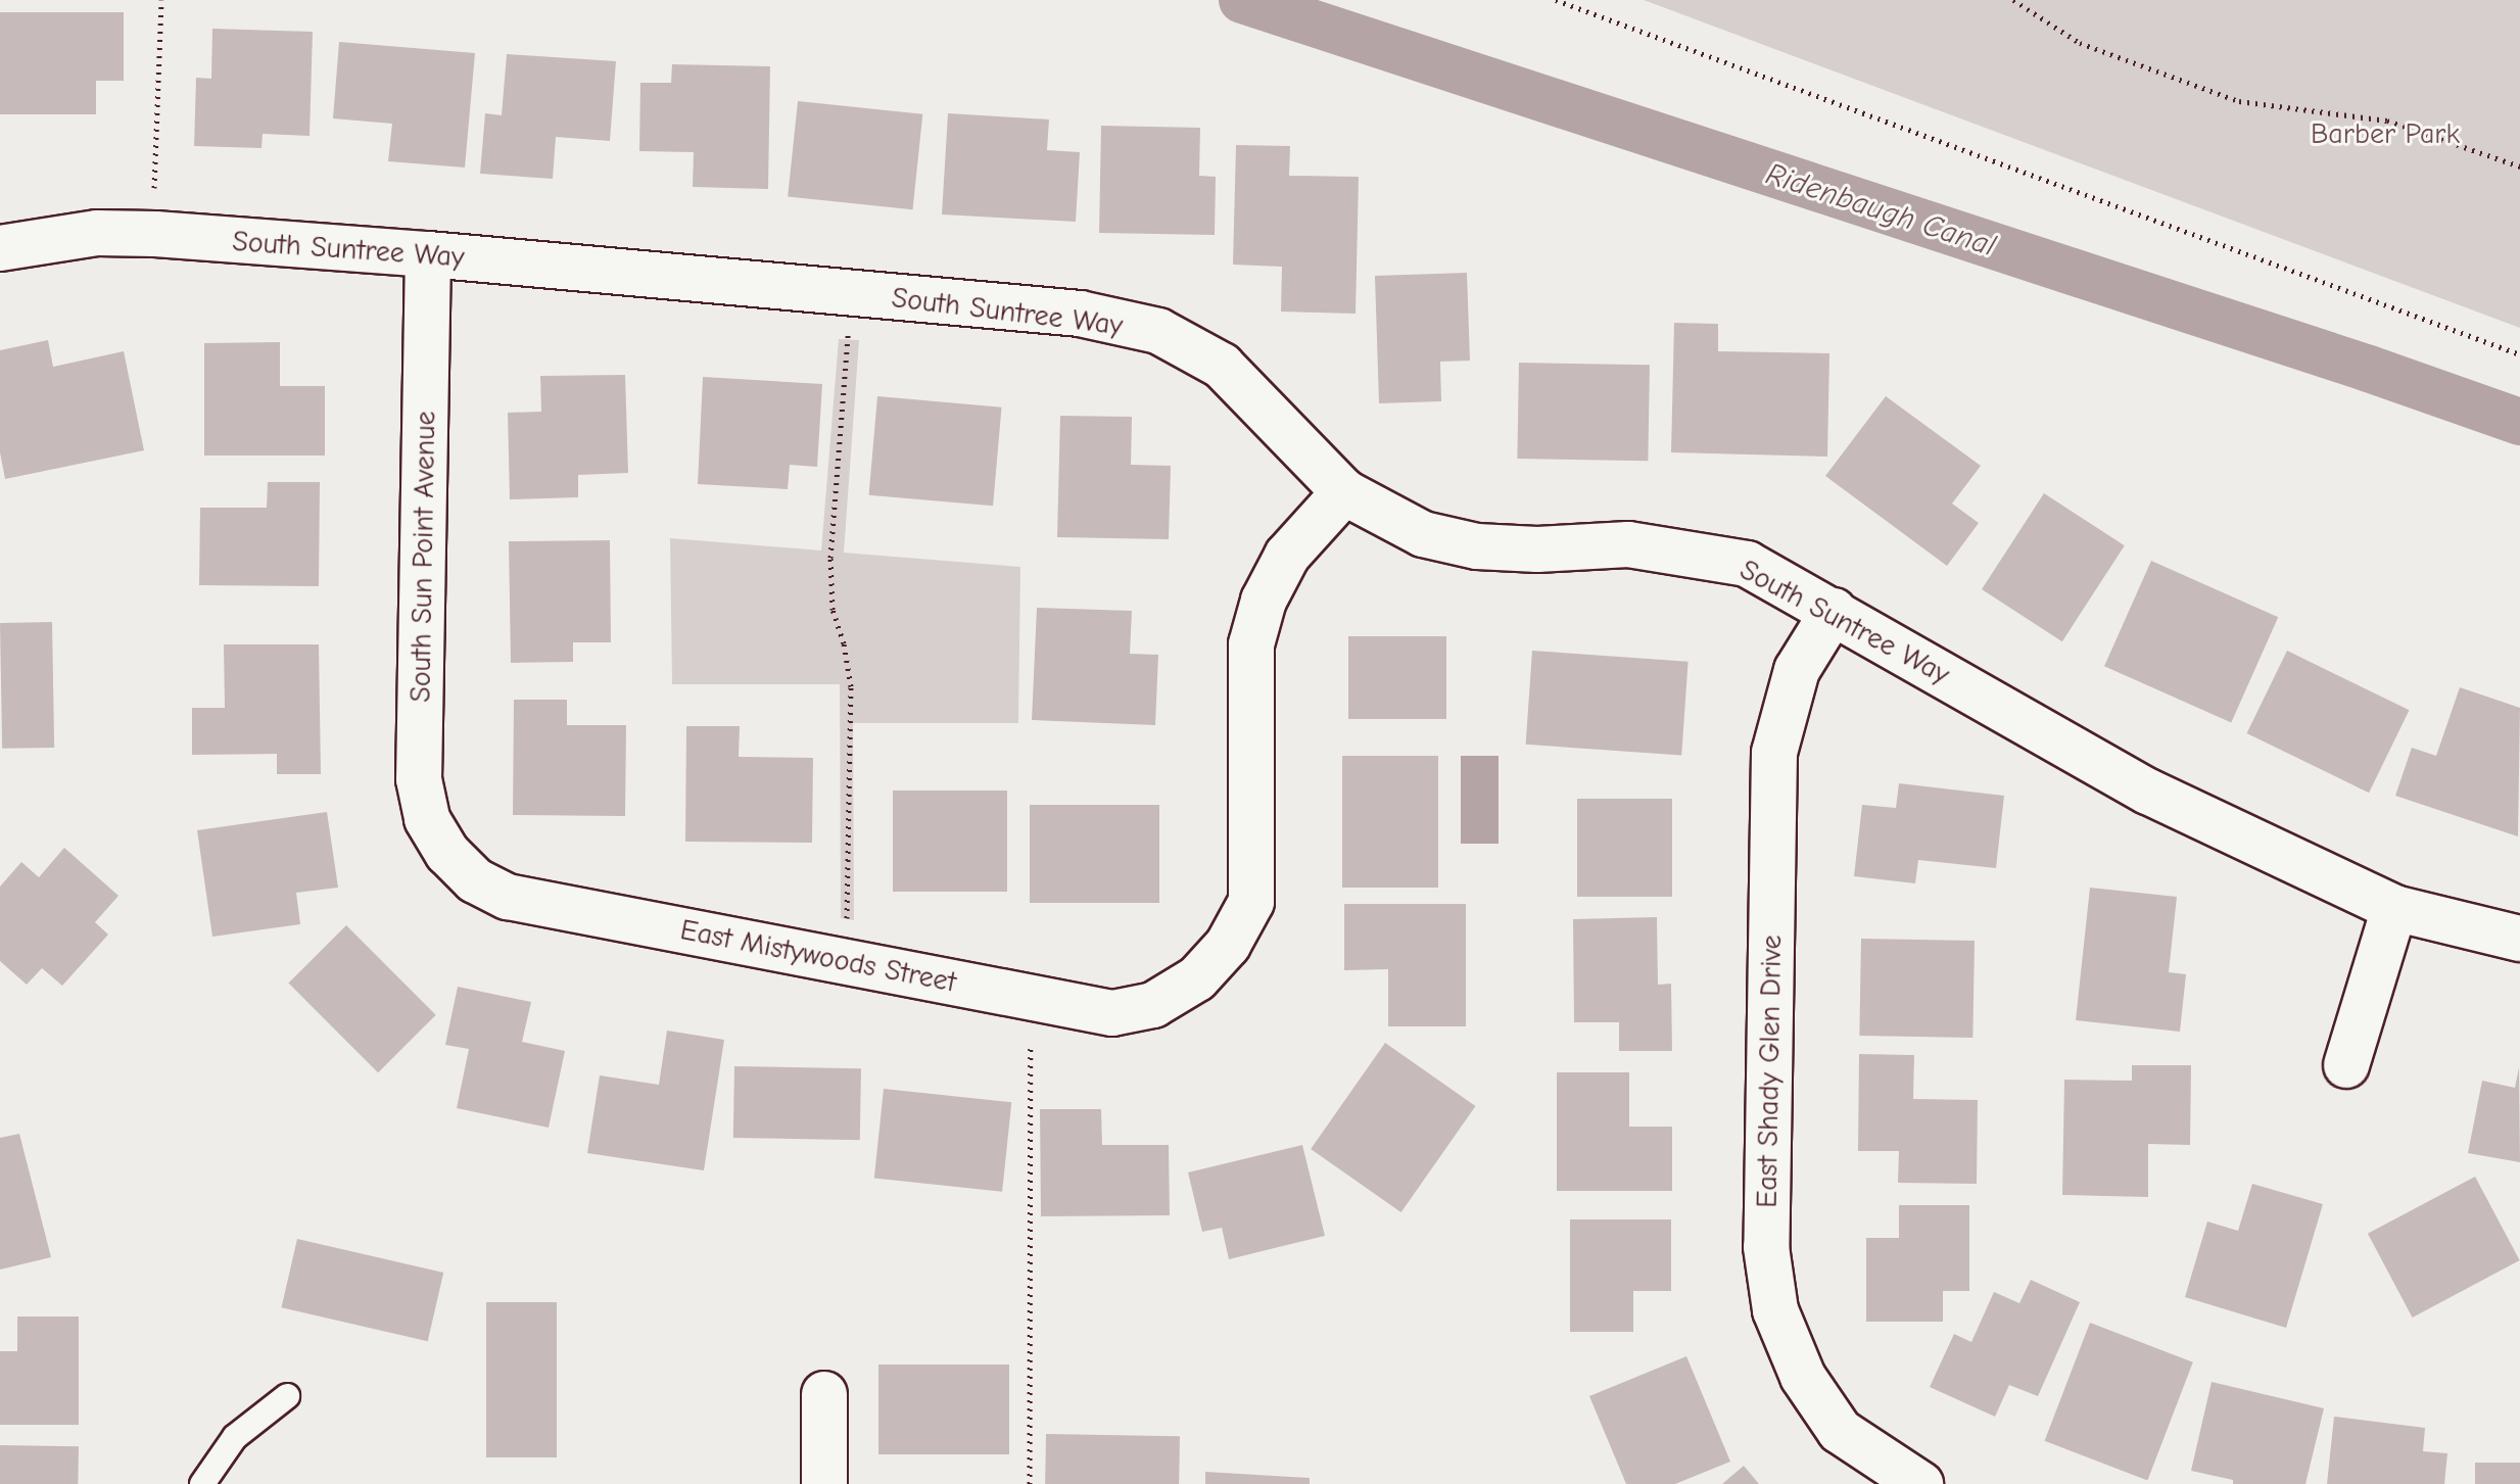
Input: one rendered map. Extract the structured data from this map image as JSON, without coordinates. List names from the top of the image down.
{
  "streets": {
    "street": [
      "South Suntree Way",
      "South Sun Point Avenue",
      "East Mistywoods Street",
      "East Shady Glen Drive"
    ]
  },
  "crossings": [
    ["South Suntree Way", "South Sun Point Avenue"],
    ["South Suntree Way", "East Mistywoods Street"],
    ["South Suntree Way", "East Shady Glen Drive"],
    ["South Sun Point Avenue", "East Mistywoods Street"]
  ],
  "water": ["Ridenbaugh Canal"],
  "parks": ["Barber Park"]
}
